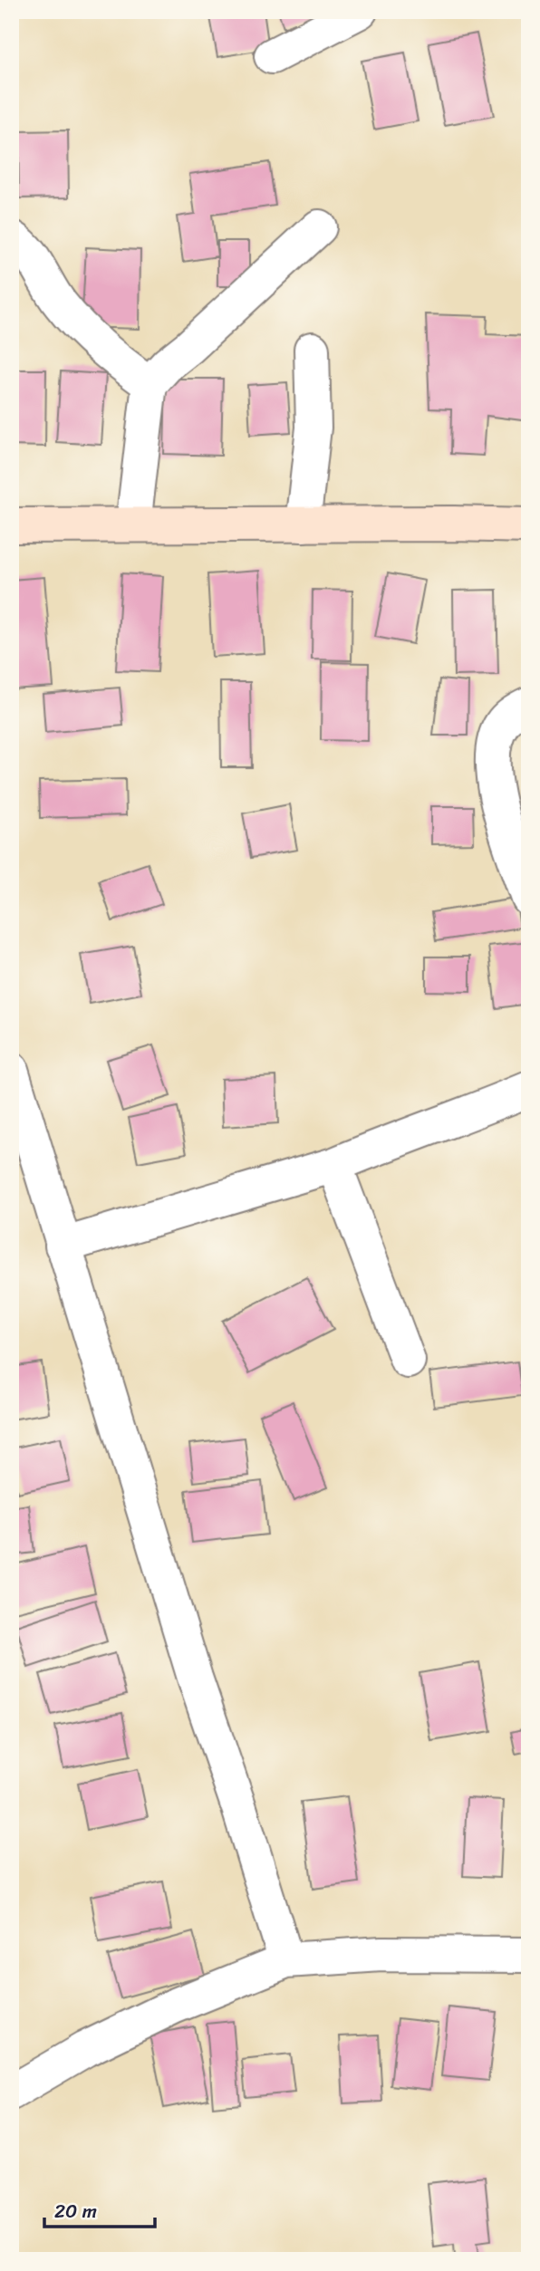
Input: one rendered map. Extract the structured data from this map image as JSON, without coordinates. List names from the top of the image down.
{
  "scale_bar": "20 m"
}
